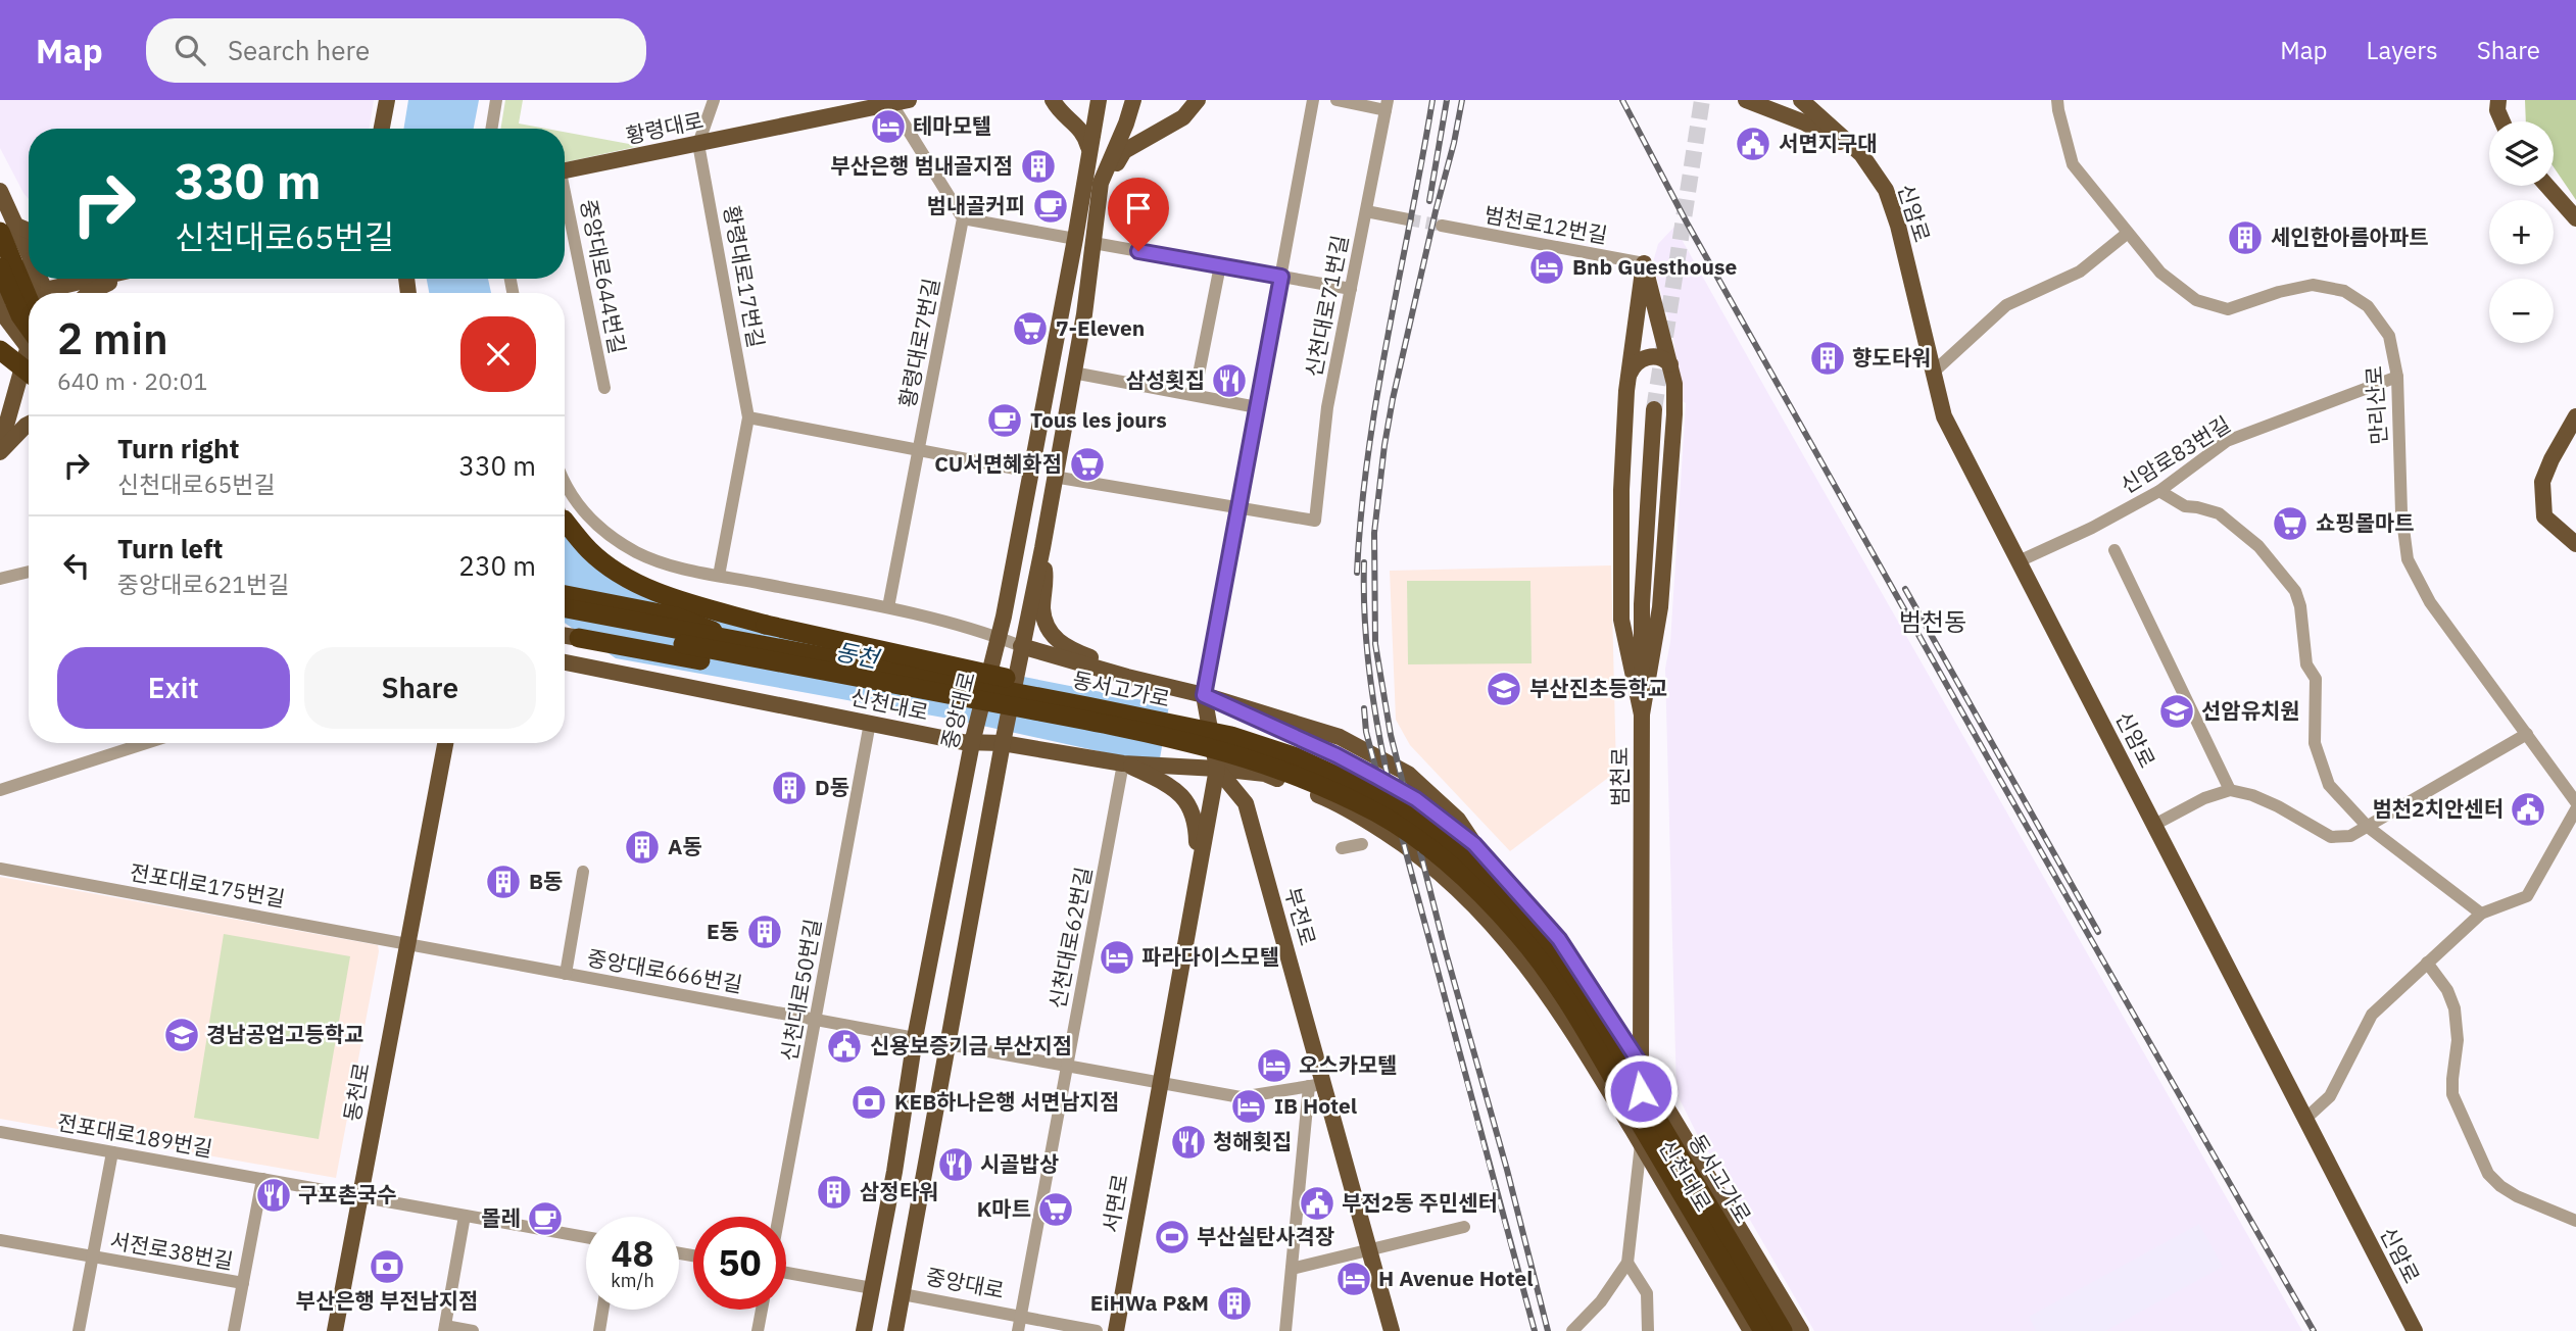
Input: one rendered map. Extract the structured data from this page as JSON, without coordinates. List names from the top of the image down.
{
  "streets": {
    "highway": ["동서고가로"],
    "main road": [
      "황령대로",
      "신암로",
      "신천대로",
      "중앙대로",
      "범천로",
      "부전로",
      "동천로",
      "서면로"
    ],
    "street": [
      "범천로12번길",
      "중앙대로644번길",
      "황령대로17번길",
      "신천대로71번길",
      "황령대로7번길",
      "만리산로",
      "신암로83번길",
      "전포대로175번길",
      "신천대로62번길",
      "중앙대로666번길",
      "신천대로50번길",
      "전포대로189번길",
      "서전로38번길"
    ]
  },
  "crossings": [
    ["황령대로", "황령대로17번길"],
    ["신암로", "신암로83번길"],
    ["만리산로", "신암로83번길"],
    ["신천대로", "중앙대로"],
    ["신천대로", "범천로"],
    ["신천대로", "부전로"],
    ["신천대로", "신천대로62번길"],
    ["신천대로", "신천대로50번길"],
    ["신천대로", "서면로"],
    ["중앙대로", "신천대로62번길"],
    ["중앙대로", "중앙대로666번길"],
    ["전포대로175번길", "중앙대로666번길"],
    ["전포대로175번길", "동천로"],
    ["부전로", "서면로"],
    ["신천대로62번길", "서면로"],
    ["중앙대로666번길", "신천대로50번길"],
    ["중앙대로666번길", "동천로"],
    ["동천로", "전포대로189번길"],
    ["전포대로189번길", "서전로38번길"]
  ],
  "districts": ["범천동"],
  "water": ["동천"],
  "places": {
    "hotel": [
      "테마모텔",
      "Bnb Guesthouse",
      "파라다이스모텔",
      "오스카모텔",
      "IB Hotel",
      "H Avenue Hotel"
    ],
    "public building": [
      "서면지구대",
      "범천2치안센터",
      "신용보증기금 부산지점",
      "부전2동 주민센터"
    ],
    "building": [
      "부산은행 범내골지점",
      "세인한아름아파트",
      "향도타워",
      "D동",
      "A동",
      "B동",
      "E동",
      "삼정타워",
      "EiHWa P&M"
    ],
    "cafe": ["범내골커피", "Tous les jours", "몰레"],
    "supermarket": [
      "7-Eleven",
      "CU서면혜화점",
      "쇼핑몰마트",
      "K마트"
    ],
    "restaurant": [
      "삼성횟집",
      "청해횟집",
      "시골밥상",
      "구포촌국수"
    ],
    "school or university": ["부산진초등학교", "선암유치원", "경남공업고등학교"],
    "bank": ["KEB하나은행 서면남지점", "부산은행 부전남지점"],
    "sports": ["부산실탄사격장"]
  },
  "page": {
    "header": "Map",
    "search": "Search here",
    "nav": ["Map", "Layers", "Share"],
    "map_buttons": ["+", "−"],
    "turn": ["330 m", "신천대로65번길"],
    "heading": ["2 min", "640 m · 20:01"],
    "list": [
      {
        "name": "Turn right",
        "note": "신천대로65번길",
        "value": "330 m"
      },
      {
        "name": "Turn left",
        "note": "중앙대로621번길",
        "value": "230 m"
      }
    ],
    "buttons": ["Exit", "Share"],
    "speed": "48 km/h",
    "limit": "50"
  }
}
